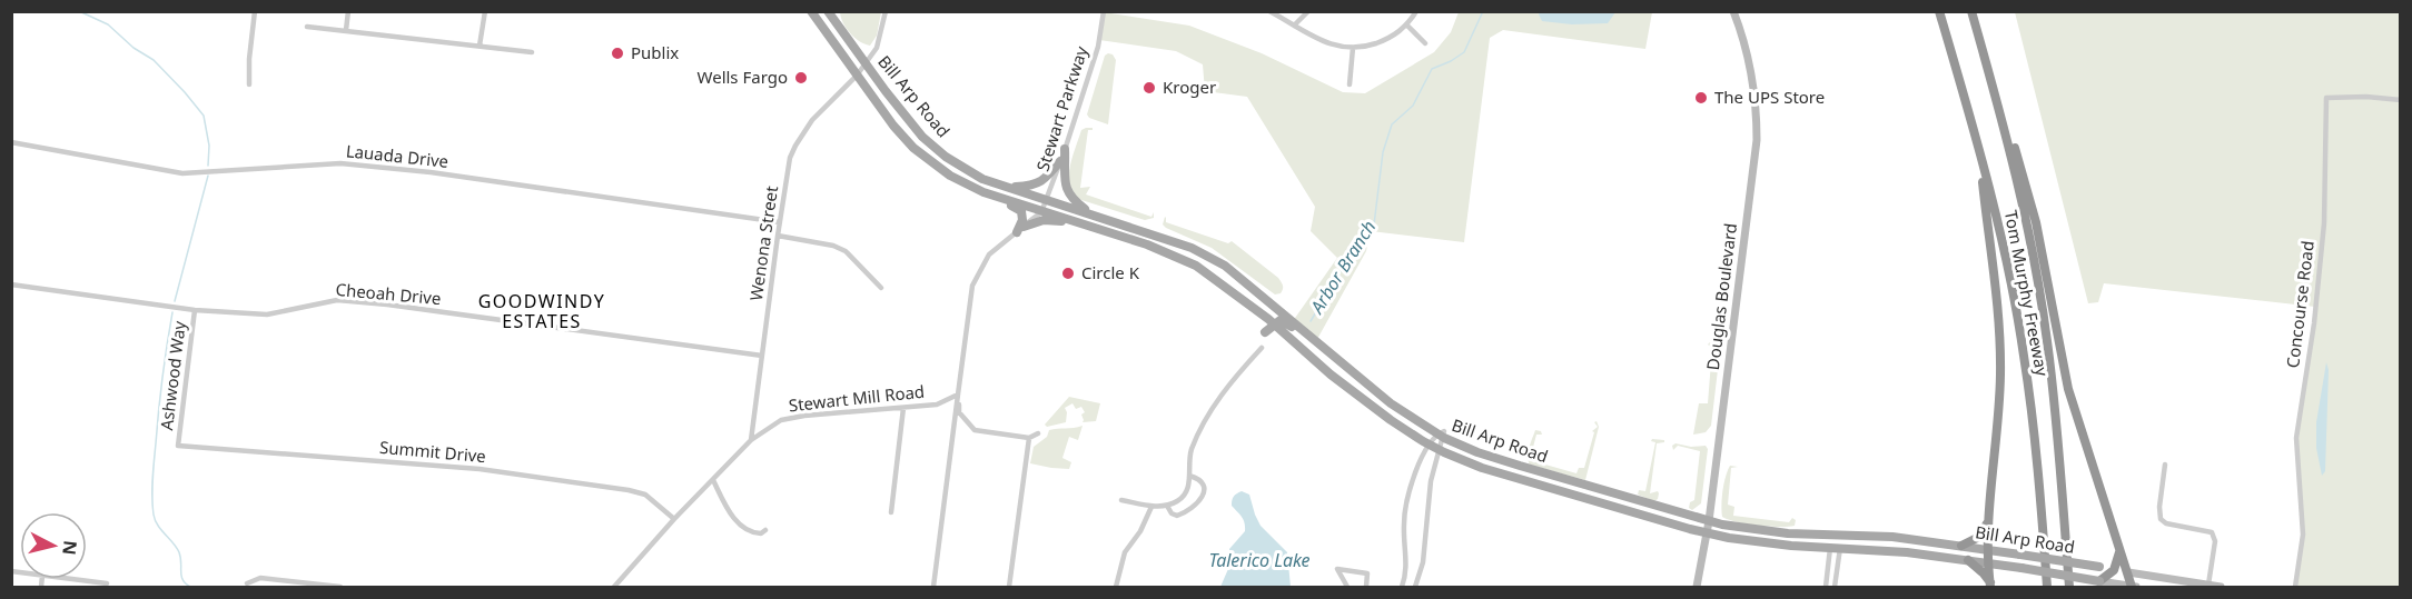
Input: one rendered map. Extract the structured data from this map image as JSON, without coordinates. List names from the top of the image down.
{
  "streets": {
    "highway": ["Tom Murphy Freeway"],
    "main road": ["Bill Arp Road", "Douglas Boulevard"],
    "street": [
      "Stewart Parkway",
      "Lauada Drive",
      "Wenona Street",
      "Cheoah Drive",
      "Concourse Road",
      "Ashwood Way",
      "Stewart Mill Road",
      "Summit Drive"
    ]
  },
  "crossings": [
    ["Bill Arp Road", "Stewart Parkway"],
    ["Bill Arp Road", "Wenona Street"],
    ["Bill Arp Road", "Douglas Boulevard"],
    ["Lauada Drive", "Wenona Street"],
    ["Wenona Street", "Cheoah Drive"],
    ["Wenona Street", "Stewart Mill Road"],
    ["Cheoah Drive", "Ashwood Way"],
    ["Ashwood Way", "Summit Drive"],
    ["Stewart Mill Road", "Summit Drive"]
  ],
  "districts": ["GOODWINDY ESTATES"],
  "water": ["Arbor Branch", "Talerico Lake"],
  "places": [
    "Publix",
    "Wells Fargo",
    "Kroger",
    "The UPS Store",
    "Circle K"
  ],
  "north": "right"
}
